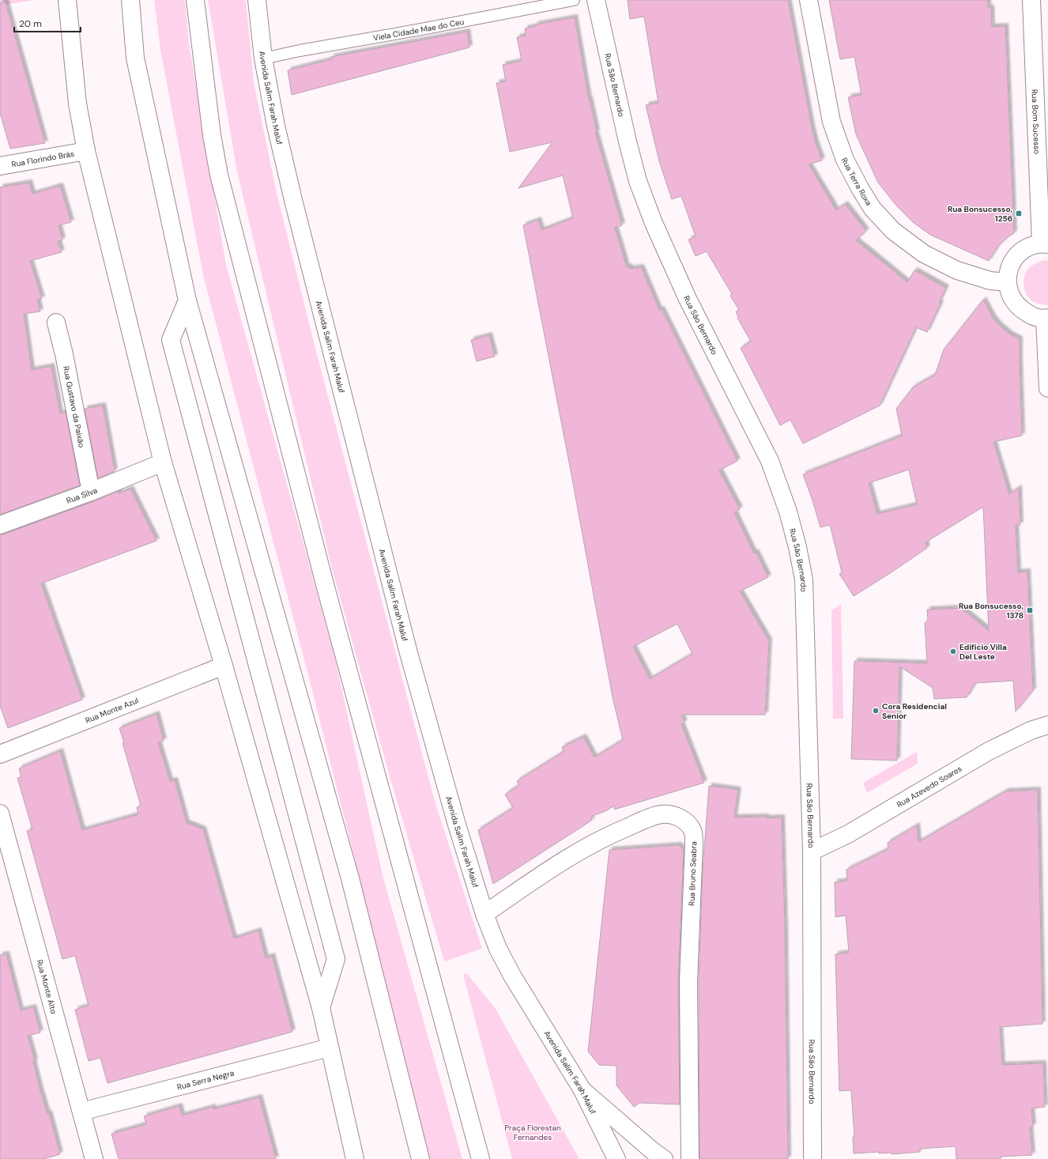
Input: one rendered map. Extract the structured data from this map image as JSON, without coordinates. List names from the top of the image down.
{
  "streets": {
    "main road": [
      "Rua São Bernardo",
      "Avenida Salim Farah Maluf",
      "Rua Bom Sucesso",
      "Rua Florindo Brás",
      "Rua Terra Roxa",
      "Rua Gustavo da Paixão",
      "Rua Silva",
      "Rua Monte Azul",
      "Rua Azevedo Soares",
      "Rua Bruno Seabra",
      "Rua Monte Alto",
      "Rua Serra Negra"
    ],
    "lane": ["Viela Cidade Mae do Ceu"]
  },
  "crossings": [
    ["Viela Cidade Mae do Ceu", "Avenida Salim Farah Maluf"],
    ["Rua São Bernardo", "Rua Azevedo Soares"],
    ["Avenida Salim Farah Maluf", "Rua Bruno Seabra"],
    ["Rua Gustavo da Paixão", "Rua Silva"],
    ["Rua Monte Alto", "Rua Serra Negra"]
  ],
  "parks": ["Praça Florestan Fernandes"],
  "places": {
    "transit": ["Rua Bonsucesso, 1256", "Rua Bonsucesso, 1378"],
    "other": ["Edifício Villa Del Leste", "Cora Residencial Senior"]
  },
  "scale_bar": "20 m"
}
